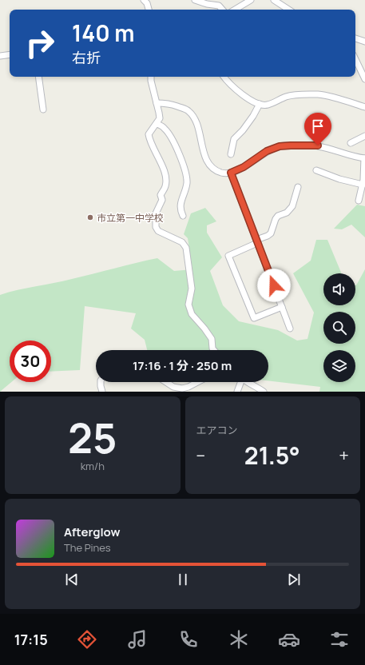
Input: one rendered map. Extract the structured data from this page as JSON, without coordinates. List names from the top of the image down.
{
  "places": ["市立第一中学校"],
  "page": {
    "turn": ["140 m", "右折"],
    "limit": "30",
    "trip": "17:16 · 1 分 · 250 m",
    "tile": [
      ["25", "km/h"],
      "エアコン"
    ],
    "heat": ["−", "21.5°", "+"],
    "song": ["Afterglow", "The Pines"],
    "tabs": "17:15"
  }
}
